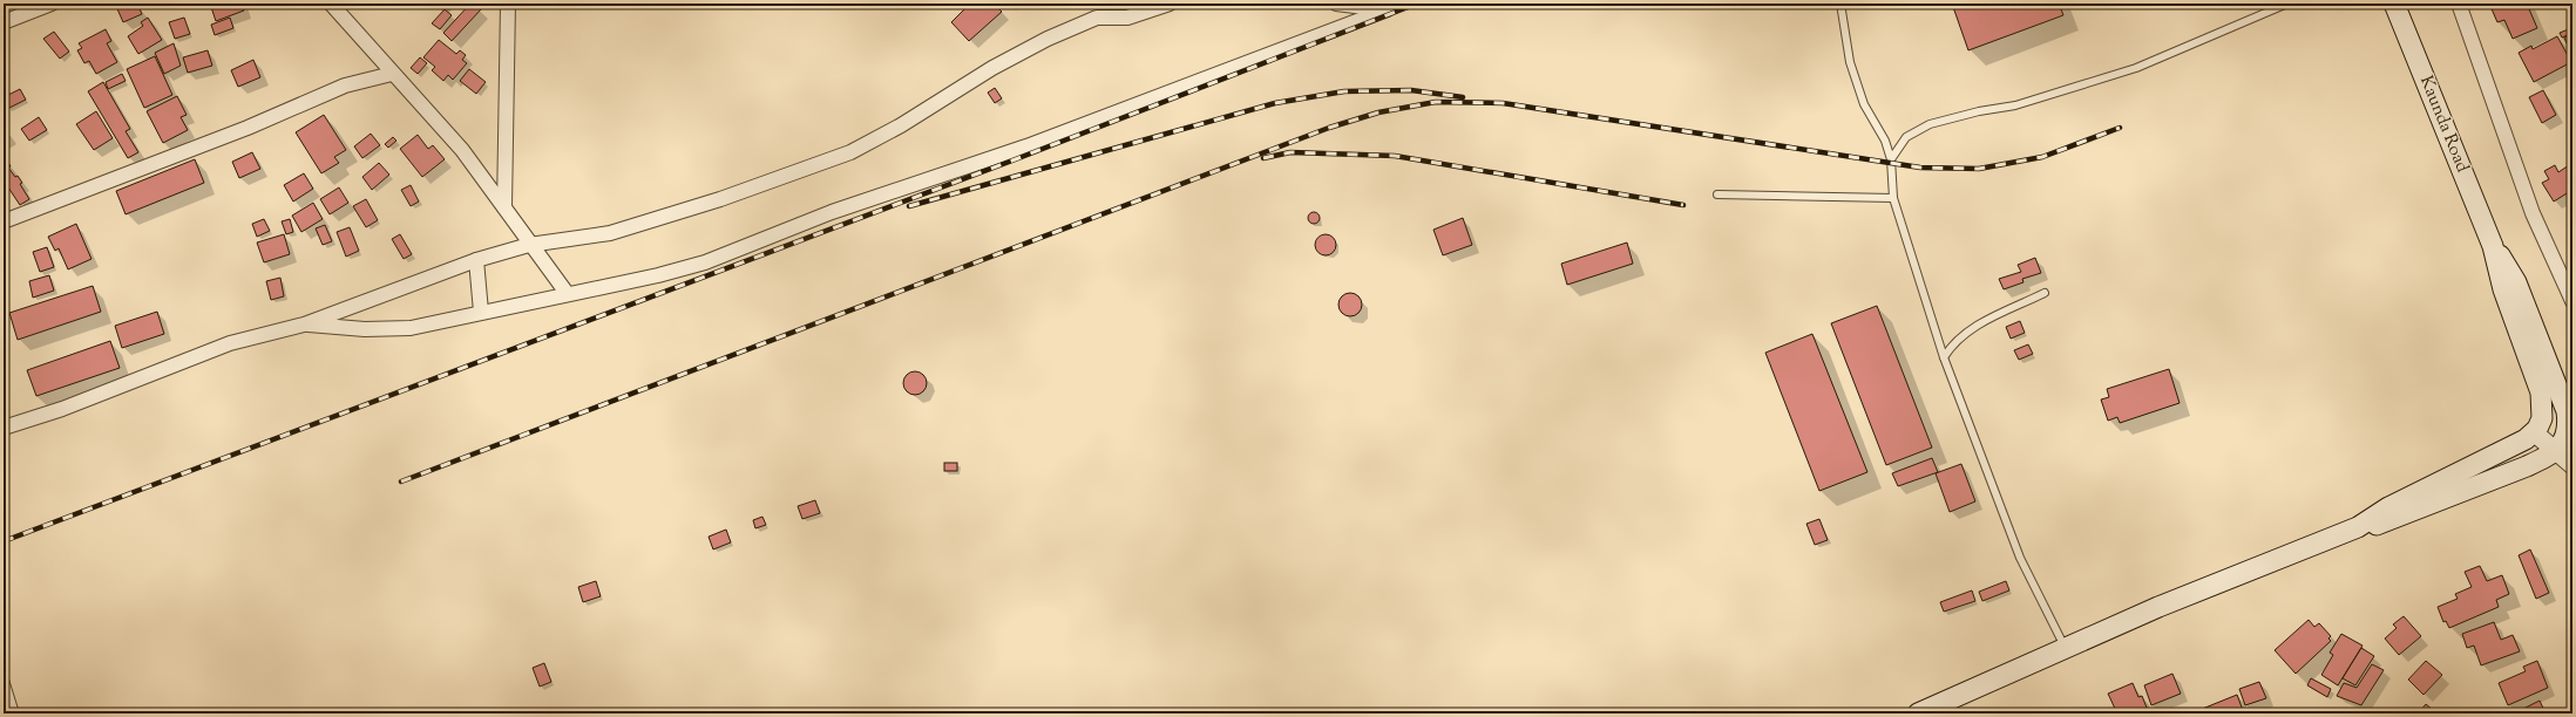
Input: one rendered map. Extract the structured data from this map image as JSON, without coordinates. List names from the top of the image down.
{
  "streets": {
    "main road": ["Kaunda Road"]
  }
}
